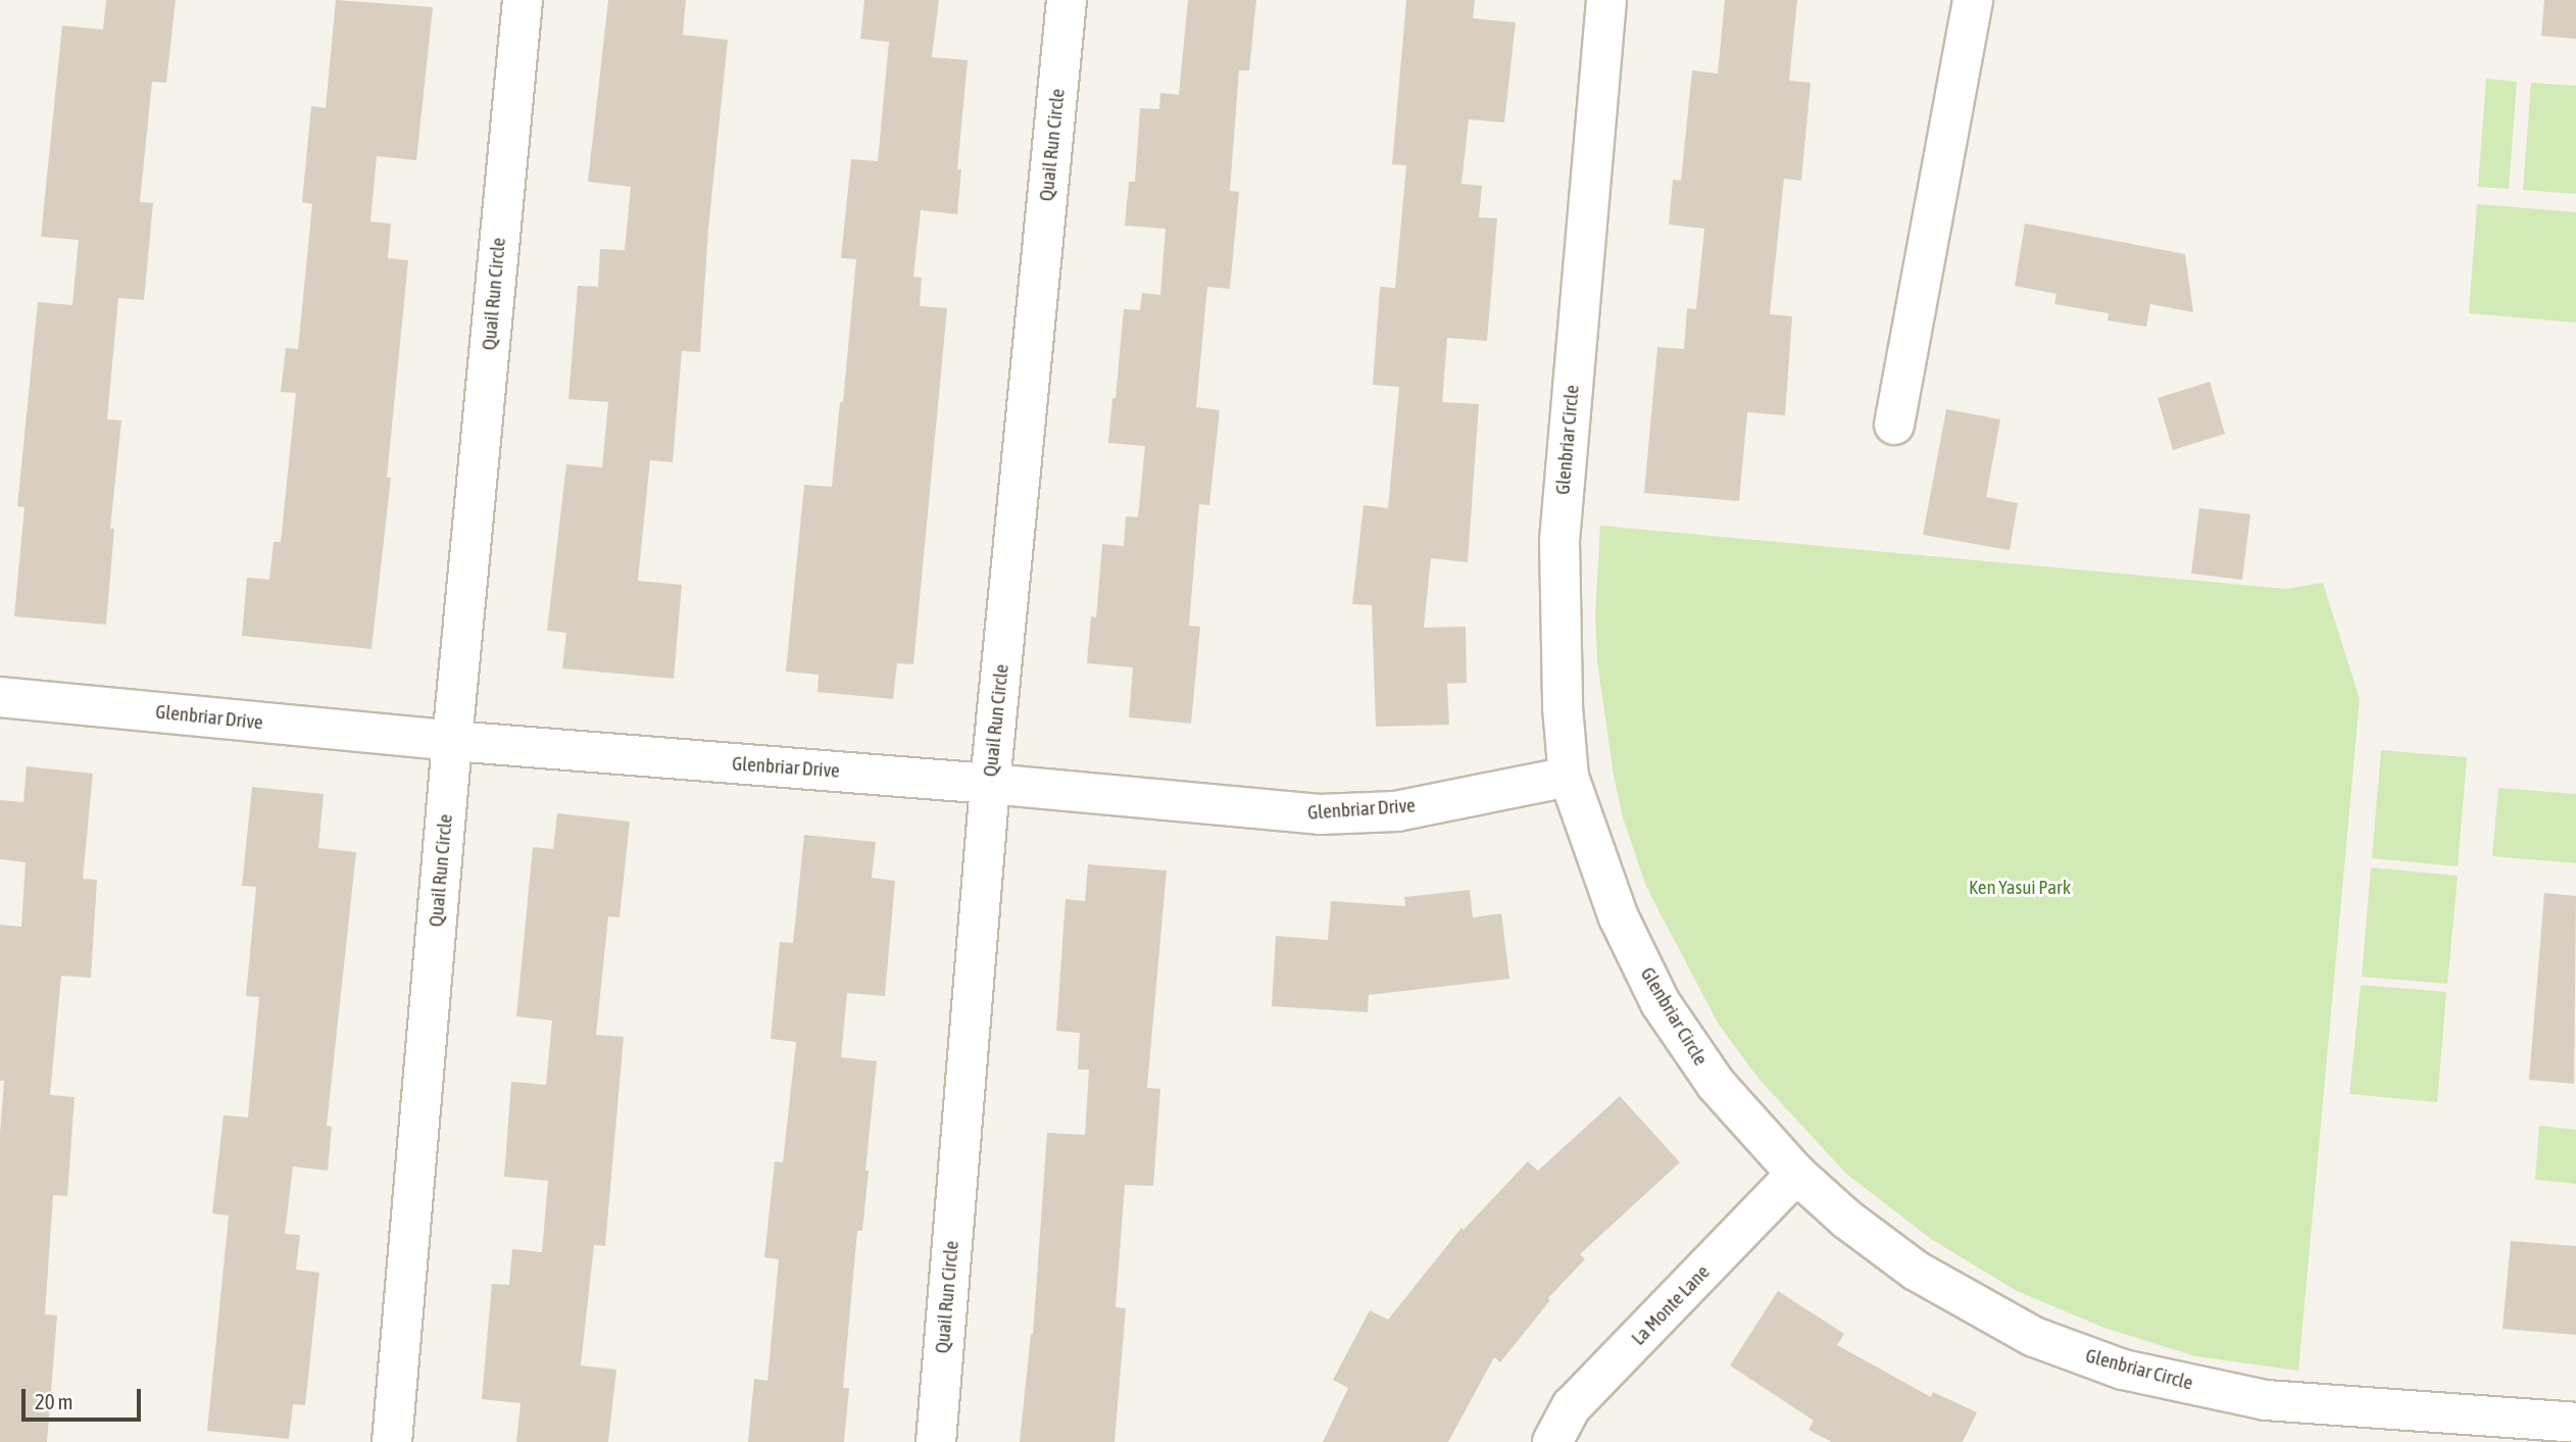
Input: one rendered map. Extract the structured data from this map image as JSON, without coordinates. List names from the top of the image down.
{
  "streets": {
    "street": [
      "Quail Run Circle",
      "Glenbriar Circle",
      "Glenbriar Drive",
      "La Monte Lane"
    ]
  },
  "crossings": [
    ["Quail Run Circle", "Glenbriar Drive"],
    ["Glenbriar Circle", "Glenbriar Drive"],
    ["Glenbriar Circle", "La Monte Lane"]
  ],
  "parks": ["Ken Yasui Park"],
  "scale_bar": "20 m"
}
